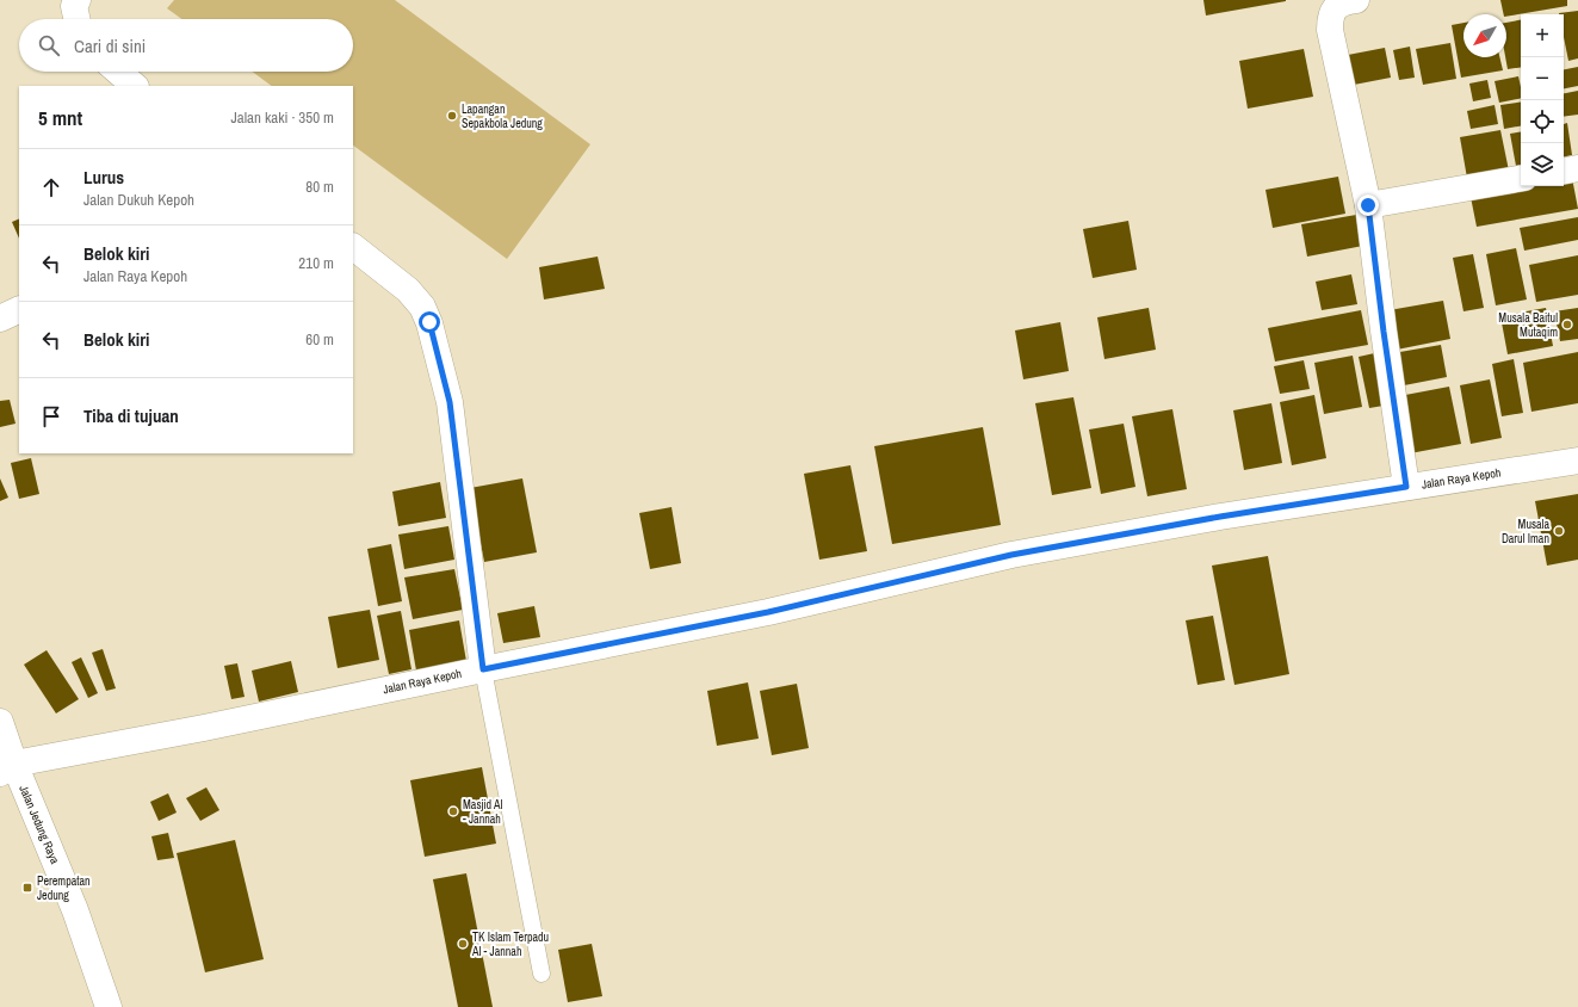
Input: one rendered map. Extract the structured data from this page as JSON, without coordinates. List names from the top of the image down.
{
  "streets": {
    "street": ["Jalan Raya Kepoh", "Jalan Jedung Raya"]
  },
  "crossings": [
    ["Jalan Raya Kepoh", "Jalan Jedung Raya"]
  ],
  "places": {
    "other": [
      "Lapangan Sepakbola Jedung",
      "Musala Baitul Mutaqim",
      "Musala Darul Iman",
      "Masjid Al - Jannah",
      "TK Islam Terpadu Al - Jannah"
    ],
    "transit": ["Perempatan Jedung"]
  },
  "north": "bottom left",
  "page": {
    "map_buttons": ["+", "−"],
    "search": "Cari di sini",
    "heading": ["5 mnt", "Jalan kaki · 350 m"],
    "list": [
      ["Lurus", "Jalan Dukuh Kepoh", "80 m"],
      ["Belok kiri", "Jalan Raya Kepoh", "210 m"],
      ["Belok kiri", "60 m"],
      "Tiba di tujuan"
    ]
  }
}
